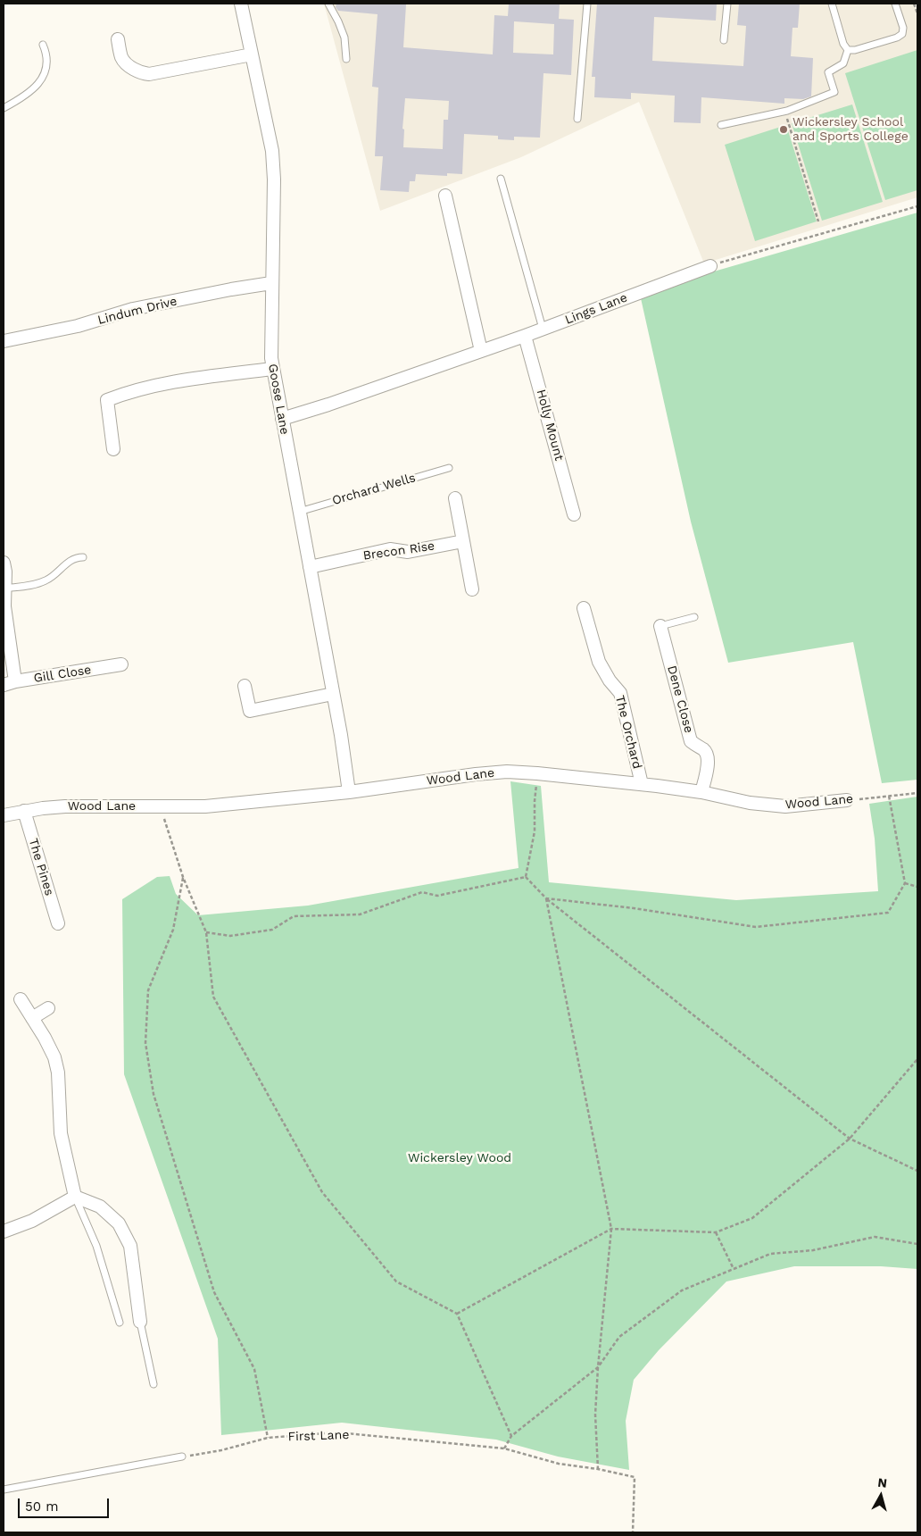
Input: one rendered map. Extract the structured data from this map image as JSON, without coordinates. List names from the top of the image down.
{
  "streets": {
    "street": [
      "Lings Lane",
      "Lindum Drive",
      "Goose Lane",
      "Holly Mount",
      "Brecon Rise",
      "Gill Close",
      "Dene Close",
      "The Orchard",
      "Wood Lane",
      "The Pines"
    ],
    "lane": ["Orchard Wells"],
    "path": ["First Lane"]
  },
  "crossings": [
    ["Lings Lane", "Goose Lane"],
    ["Lings Lane", "Holly Mount"],
    ["Lindum Drive", "Goose Lane"],
    ["Goose Lane", "Orchard Wells"],
    ["Goose Lane", "Brecon Rise"],
    ["Goose Lane", "Wood Lane"],
    ["Dene Close", "Wood Lane"],
    ["The Orchard", "Wood Lane"],
    ["Wood Lane", "The Pines"]
  ],
  "parks": ["Wickersley Wood"],
  "places": ["Wickersley School and Sports College"],
  "scale_bar": "50 m",
  "north": "top"
}
